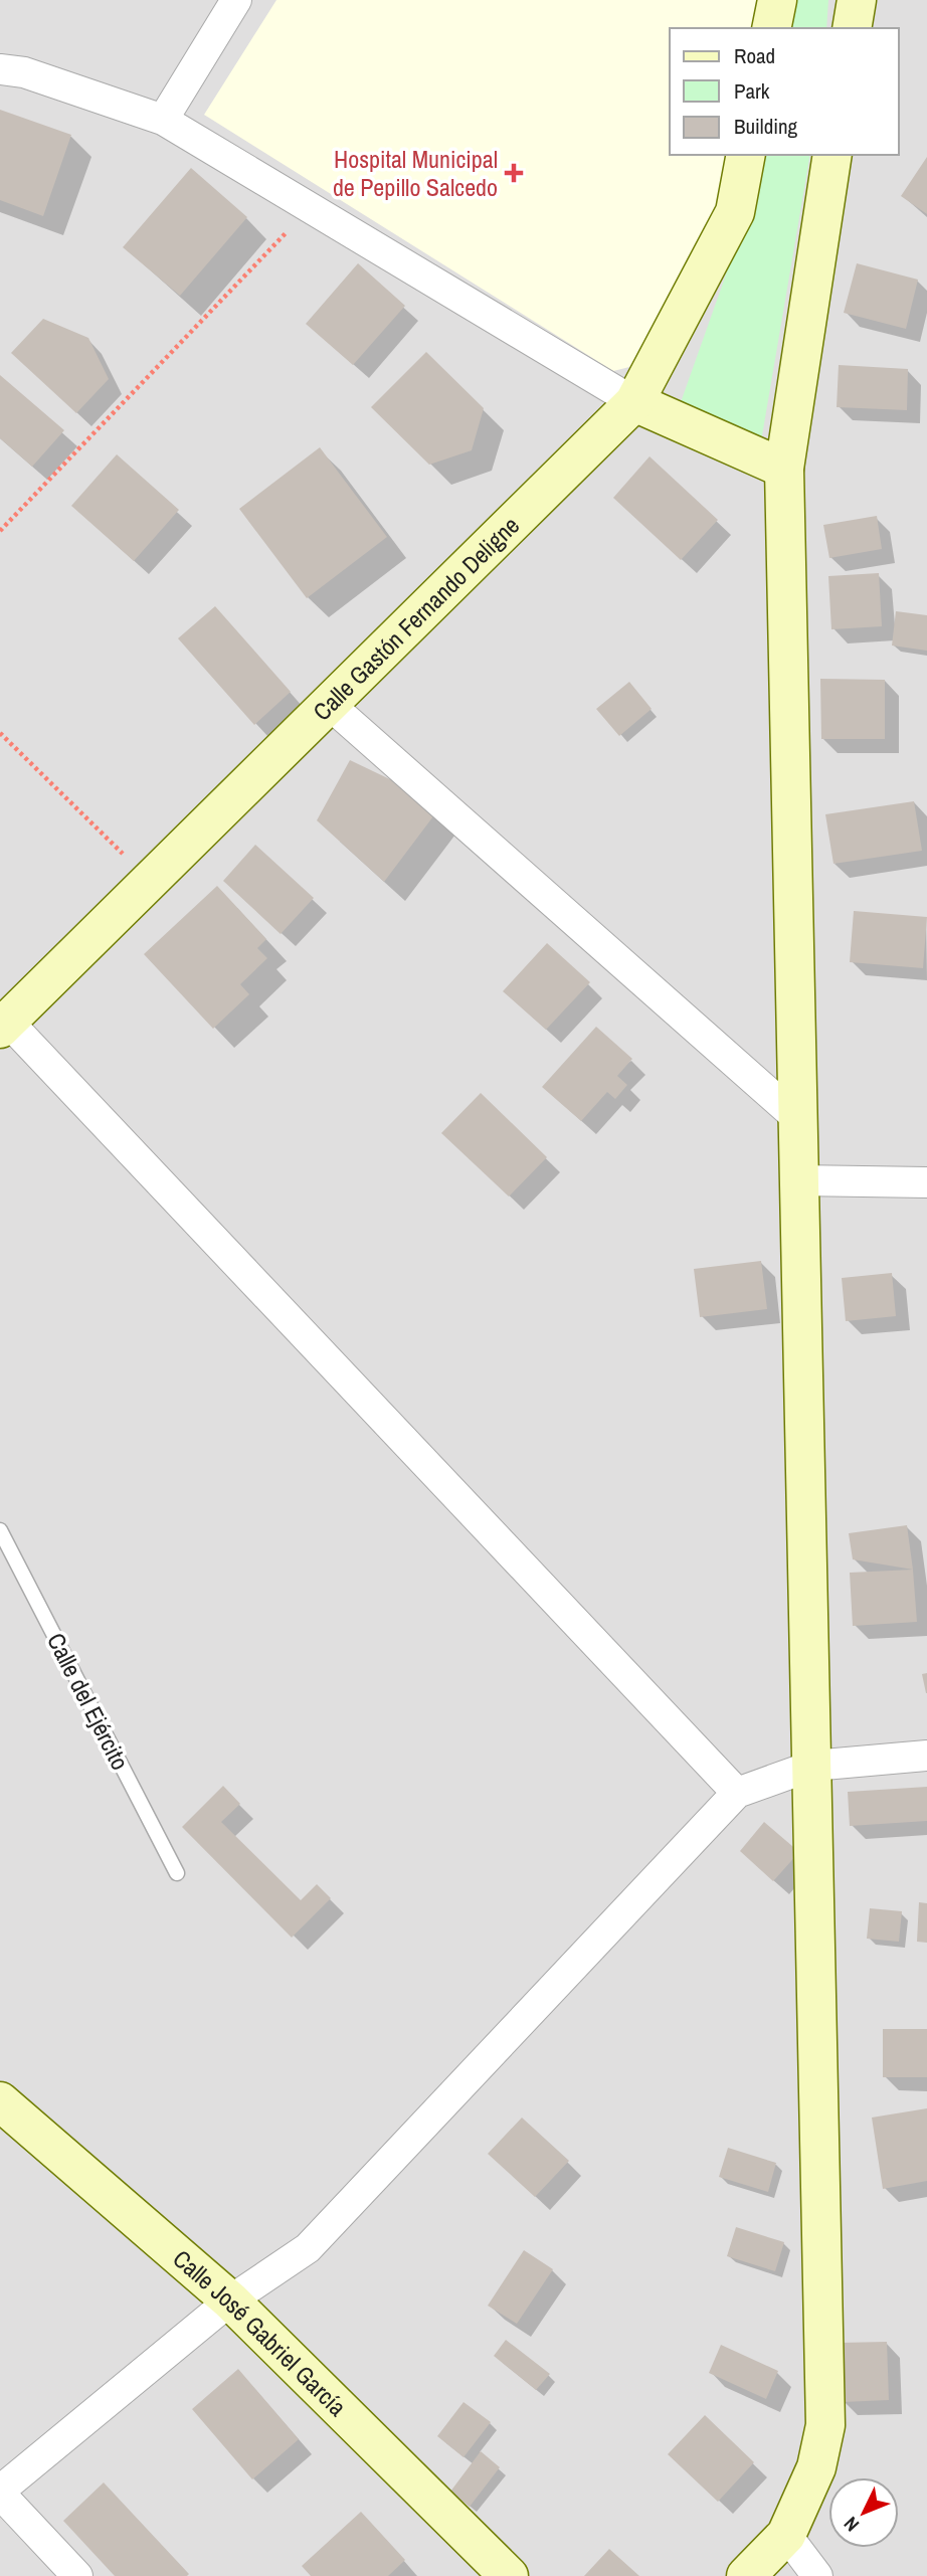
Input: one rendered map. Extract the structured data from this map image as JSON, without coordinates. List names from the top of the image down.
{
  "streets": {
    "street": ["Calle Gastón Fernando Deligne", "Calle José Gabriel García"],
    "lane": ["Calle del Ejército"]
  },
  "places": {
    "health": ["Hospital Municipal de Pepillo Salcedo"]
  },
  "legend": ["Road", "Park", "Building"],
  "north": "bottom left"
}
